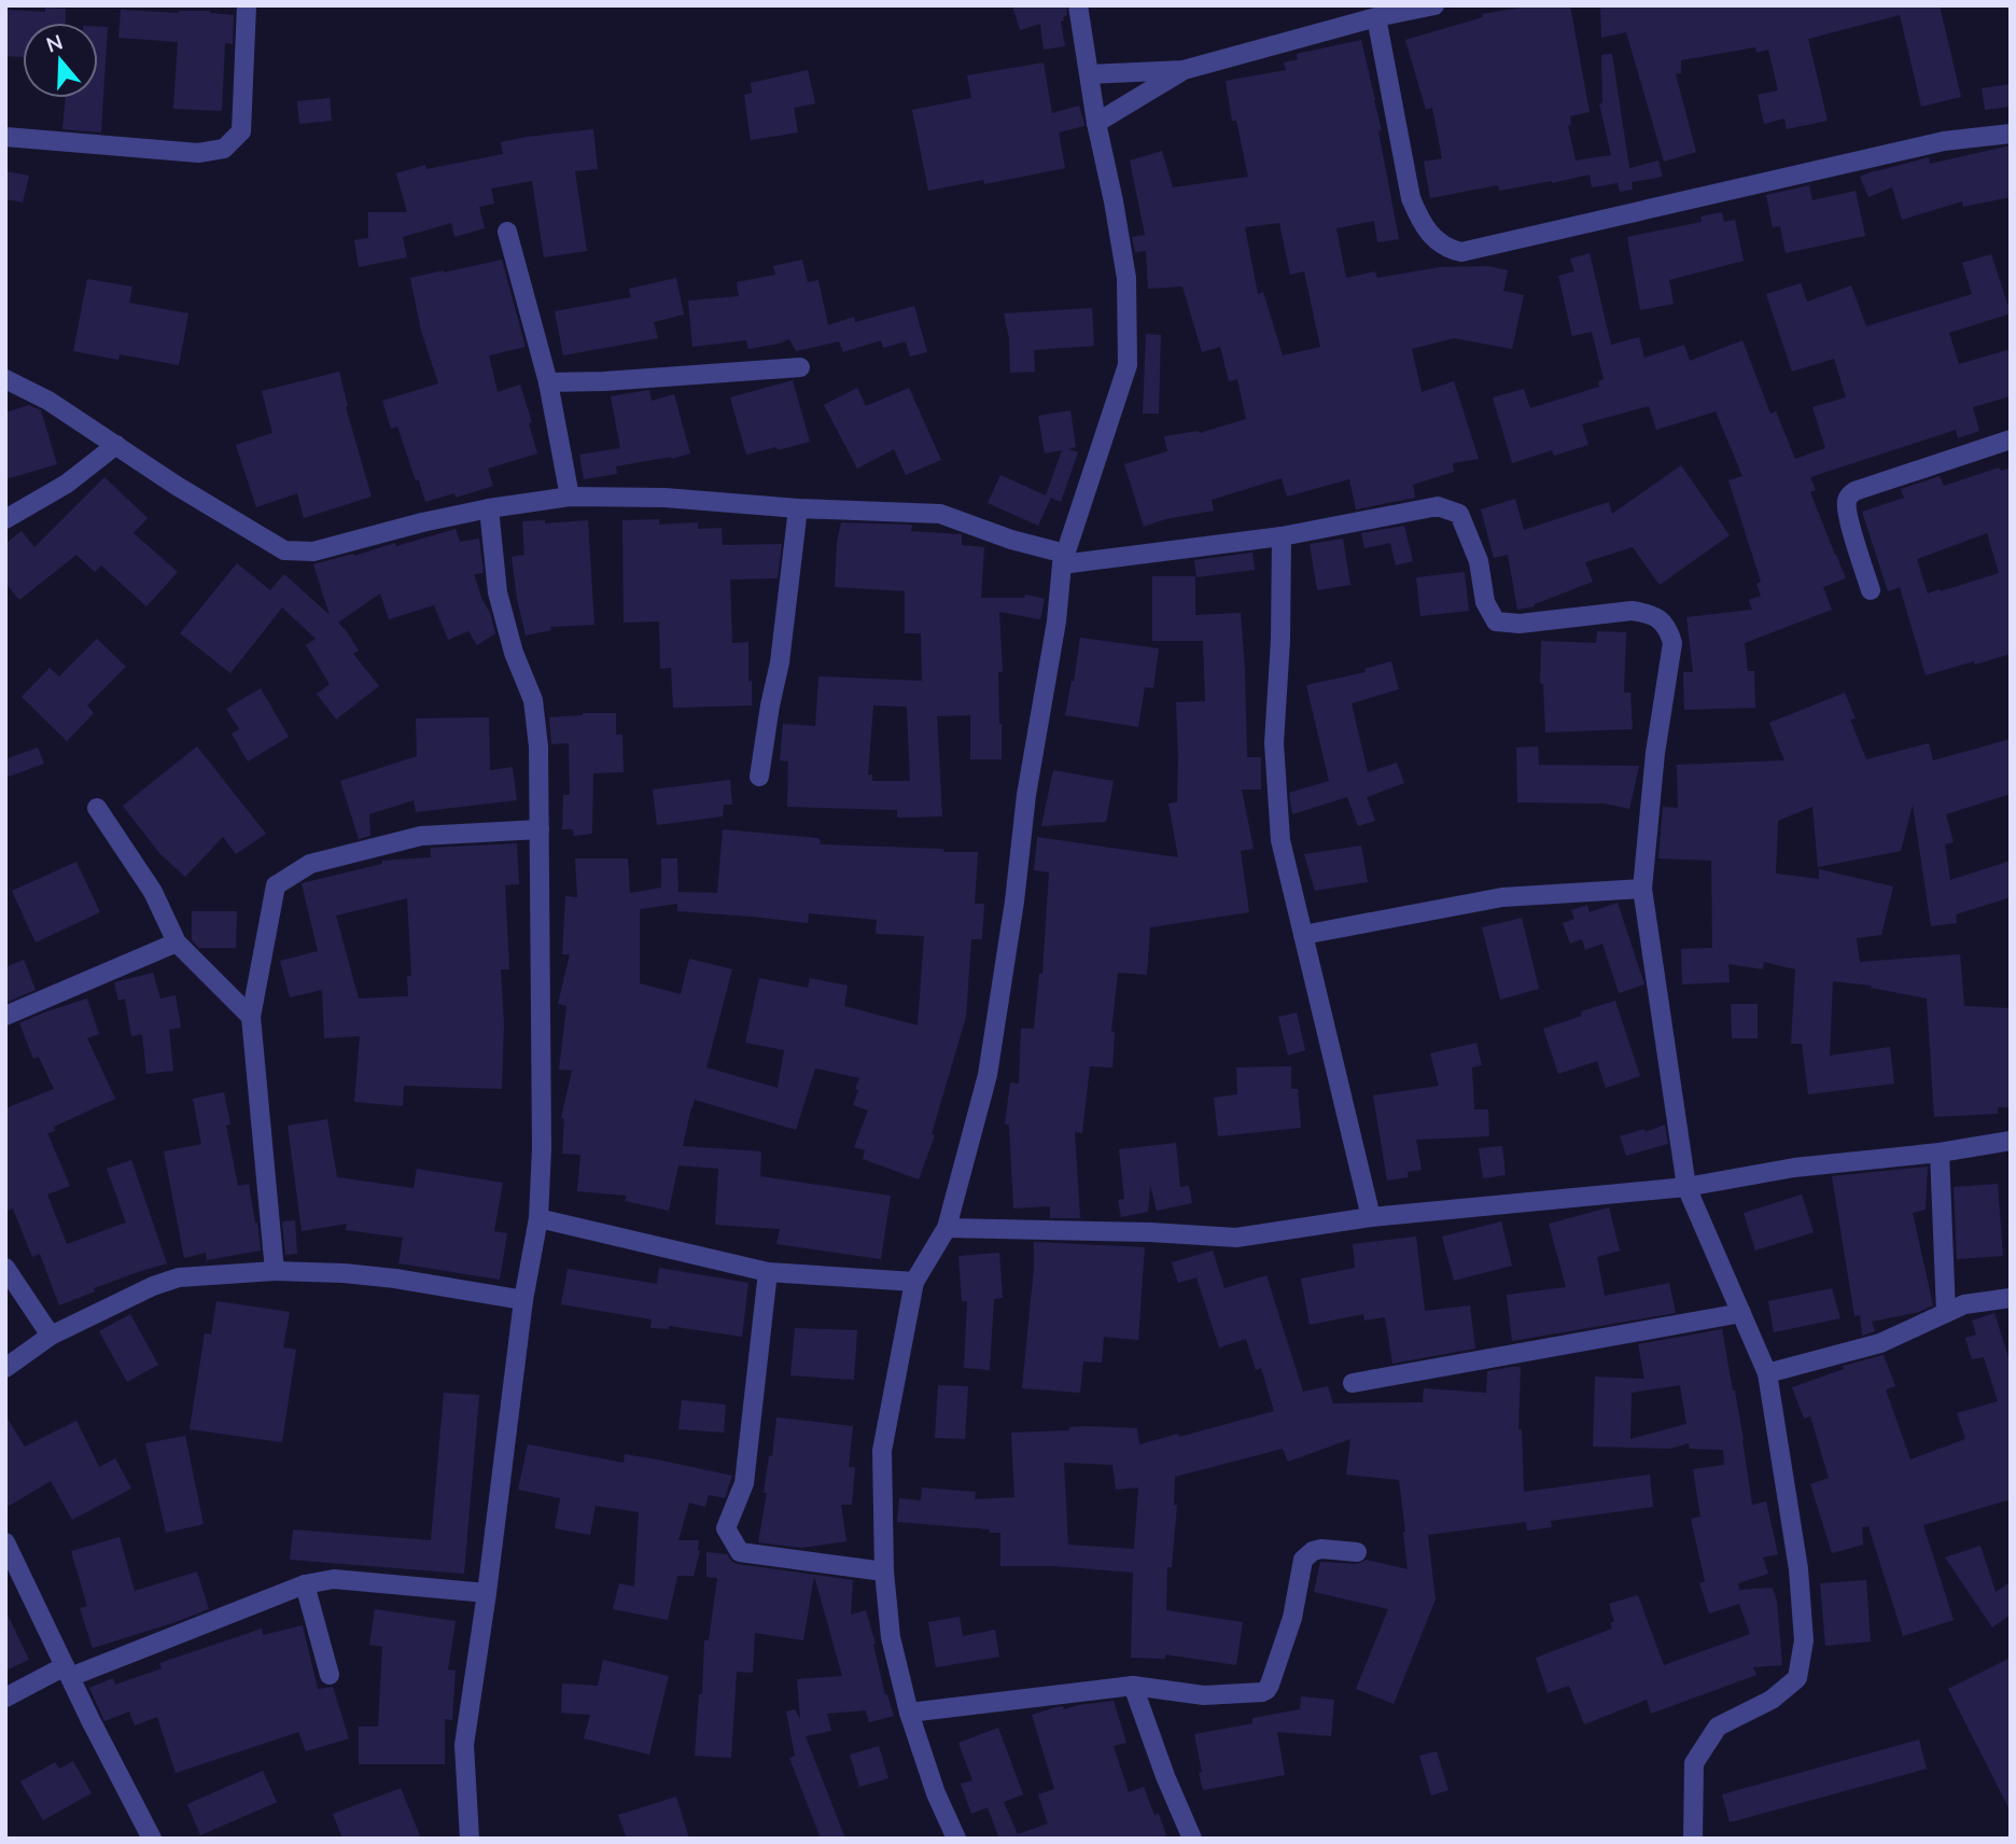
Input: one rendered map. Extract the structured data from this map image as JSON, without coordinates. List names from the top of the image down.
{
  "north": "top"
}
